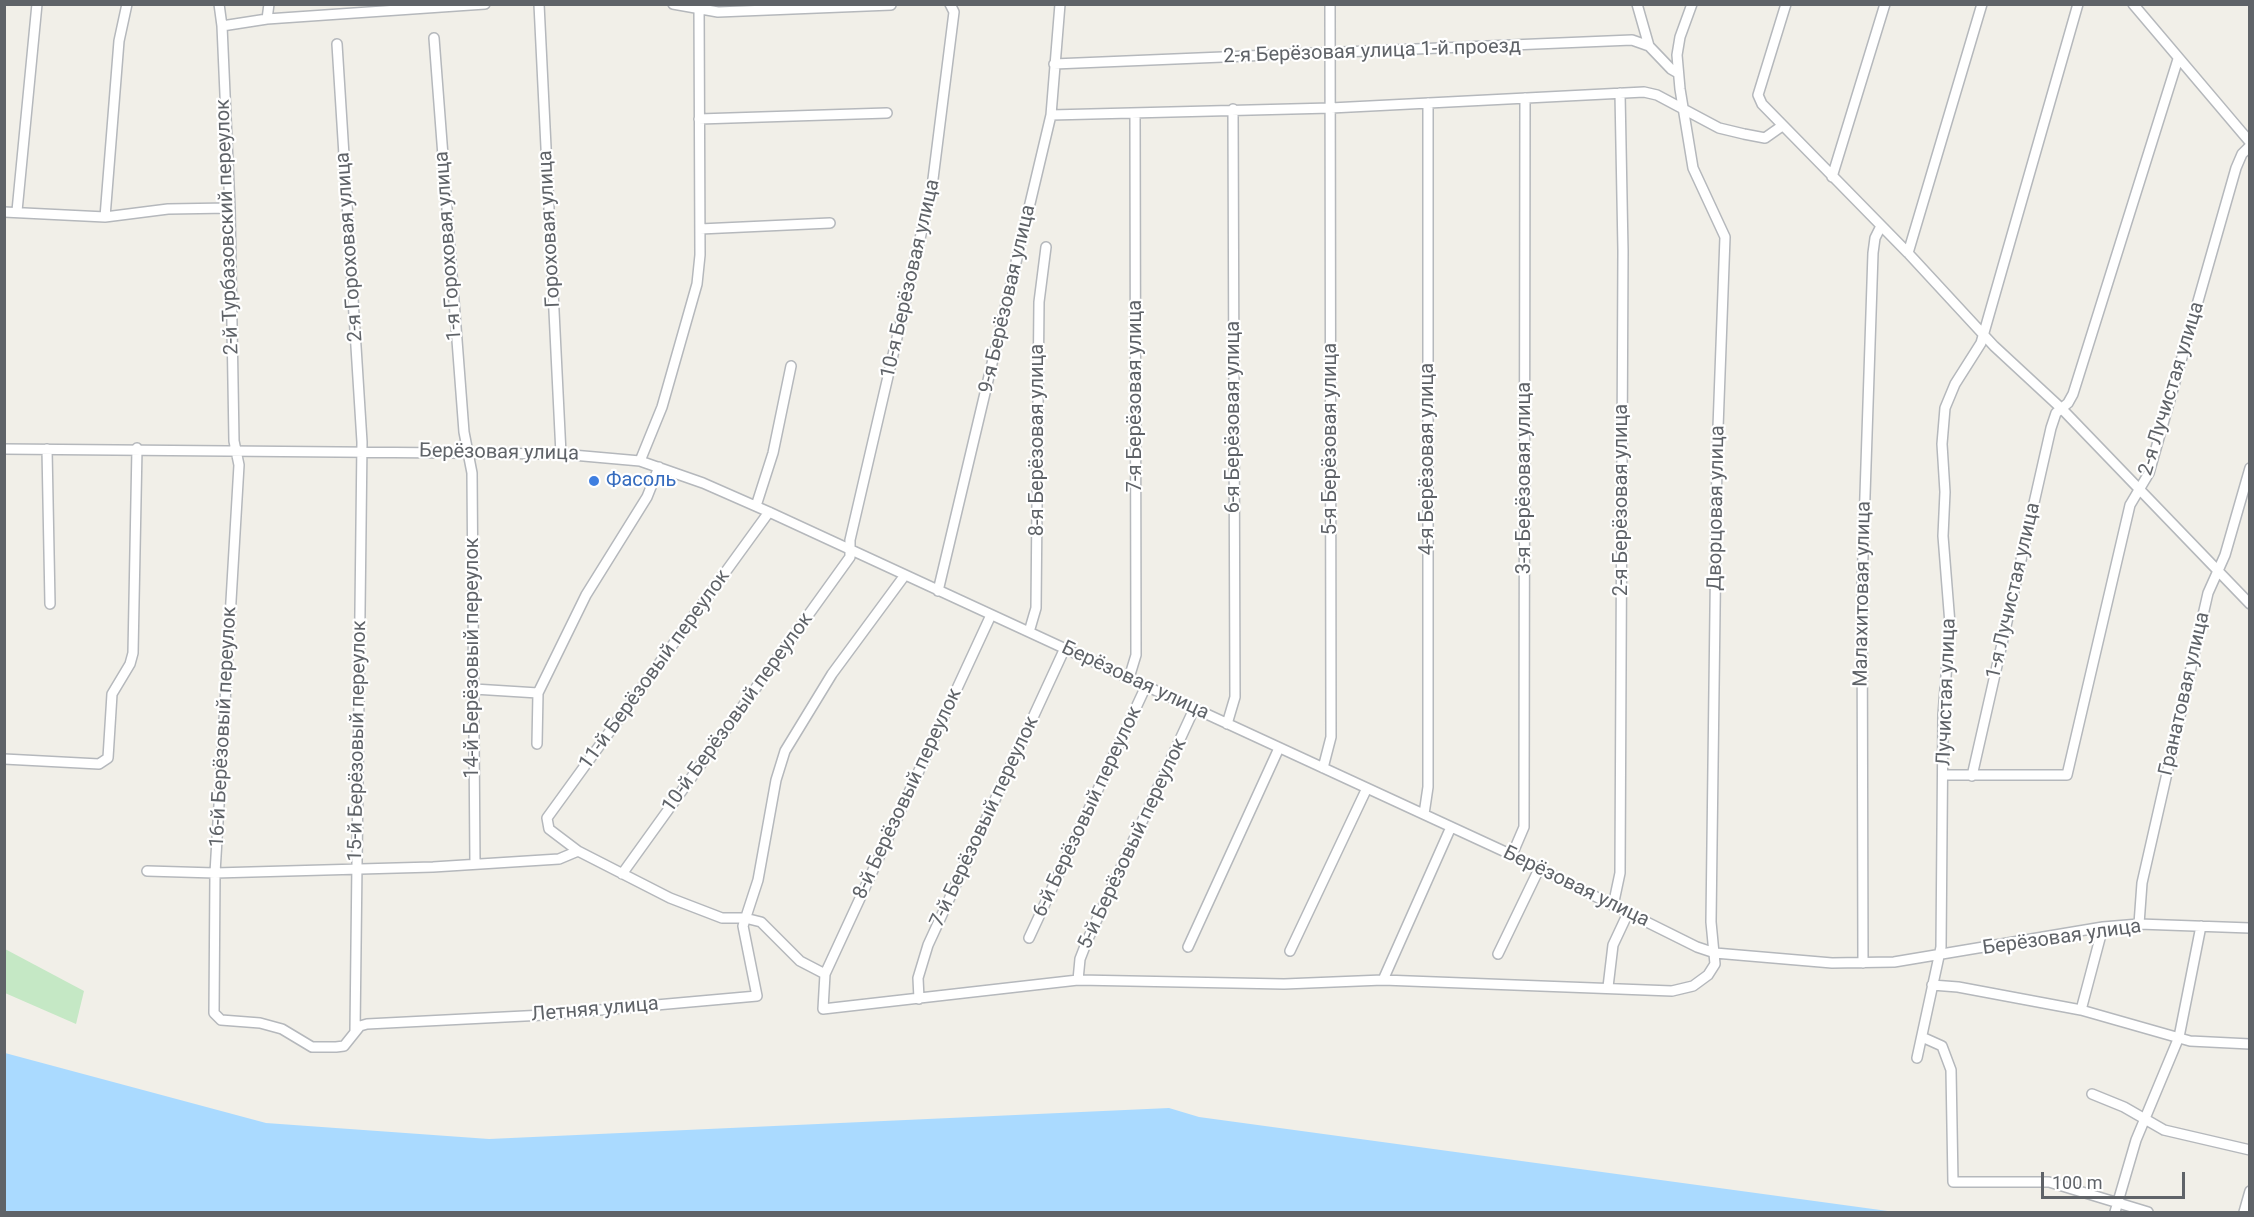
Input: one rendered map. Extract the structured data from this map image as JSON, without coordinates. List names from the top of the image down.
{
  "streets": {
    "street": [
      "2-я Берёзовая улица 1-й проезд",
      "2-й Турбазовский переулок",
      "Гороховая улица",
      "1-я Гороховая улица",
      "2-я Гороховая улица",
      "10-я Берёзовая улица",
      "9-я Берёзовая улица",
      "2-я Лучистая улица",
      "7-я Берёзовая улица",
      "6-я Берёзовая улица",
      "5-я Берёзовая улица",
      "8-я Берёзовая улица",
      "Берёзовая улица",
      "4-я Берёзовая улица",
      "3-я Берёзовая улица",
      "2-я Берёзовая улица",
      "Дворцовая улица",
      "1-я Лучистая улица",
      "Малахитовая улица",
      "14-й Берёзовый переулок",
      "11-й Берёзовый переулок",
      "Лучистая улица",
      "Гранатовая улица",
      "10-й Берёзовый переулок",
      "16-й Берёзовый переулок",
      "15-й Берёзовый переулок",
      "8-й Берёзовый переулок",
      "6-й Берёзовый переулок",
      "7-й Берёзовый переулок",
      "5-й Берёзовый переулок",
      "Летняя улица"
    ]
  },
  "crossings": [
    ["2-я Берёзовая улица 1-й проезд", "9-я Берёзовая улица"],
    ["2-я Берёзовая улица 1-й проезд", "5-я Берёзовая улица"],
    ["2-й Турбазовский переулок", "Берёзовая улица"],
    ["2-й Турбазовский переулок", "16-й Берёзовый переулок"],
    ["Гороховая улица", "Берёзовая улица"],
    ["1-я Гороховая улица", "Берёзовая улица"],
    ["1-я Гороховая улица", "14-й Берёзовый переулок"],
    ["2-я Гороховая улица", "Берёзовая улица"],
    ["2-я Гороховая улица", "15-й Берёзовый переулок"],
    ["10-я Берёзовая улица", "Берёзовая улица"],
    ["10-я Берёзовая улица", "10-й Берёзовый переулок"],
    ["9-я Берёзовая улица", "Берёзовая улица"],
    ["2-я Лучистая улица", "1-я Лучистая улица"],
    ["7-я Берёзовая улица", "Берёзовая улица"],
    ["6-я Берёзовая улица", "Берёзовая улица"],
    ["5-я Берёзовая улица", "Берёзовая улица"],
    ["8-я Берёзовая улица", "Берёзовая улица"],
    ["Берёзовая улица", "4-я Берёзовая улица"],
    ["Берёзовая улица", "3-я Берёзовая улица"],
    ["Берёзовая улица", "2-я Берёзовая улица"],
    ["Берёзовая улица", "Дворцовая улица"],
    ["Берёзовая улица", "Малахитовая улица"],
    ["Берёзовая улица", "14-й Берёзовый переулок"],
    ["Берёзовая улица", "11-й Берёзовый переулок"],
    ["Берёзовая улица", "Лучистая улица"],
    ["Берёзовая улица", "Гранатовая улица"],
    ["Берёзовая улица", "10-й Берёзовый переулок"],
    ["Берёзовая улица", "16-й Берёзовый переулок"],
    ["Берёзовая улица", "15-й Берёзовый переулок"],
    ["Берёзовая улица", "8-й Берёзовый переулок"],
    ["Берёзовая улица", "6-й Берёзовый переулок"],
    ["Берёзовая улица", "7-й Берёзовый переулок"],
    ["Берёзовая улица", "5-й Берёзовый переулок"],
    ["16-й Берёзовый переулок", "15-й Берёзовый переулок"],
    ["16-й Берёзовый переулок", "Летняя улица"],
    ["15-й Берёзовый переулок", "Летняя улица"]
  ],
  "places": ["Фасоль"],
  "scale_bar": "100 m"
}
